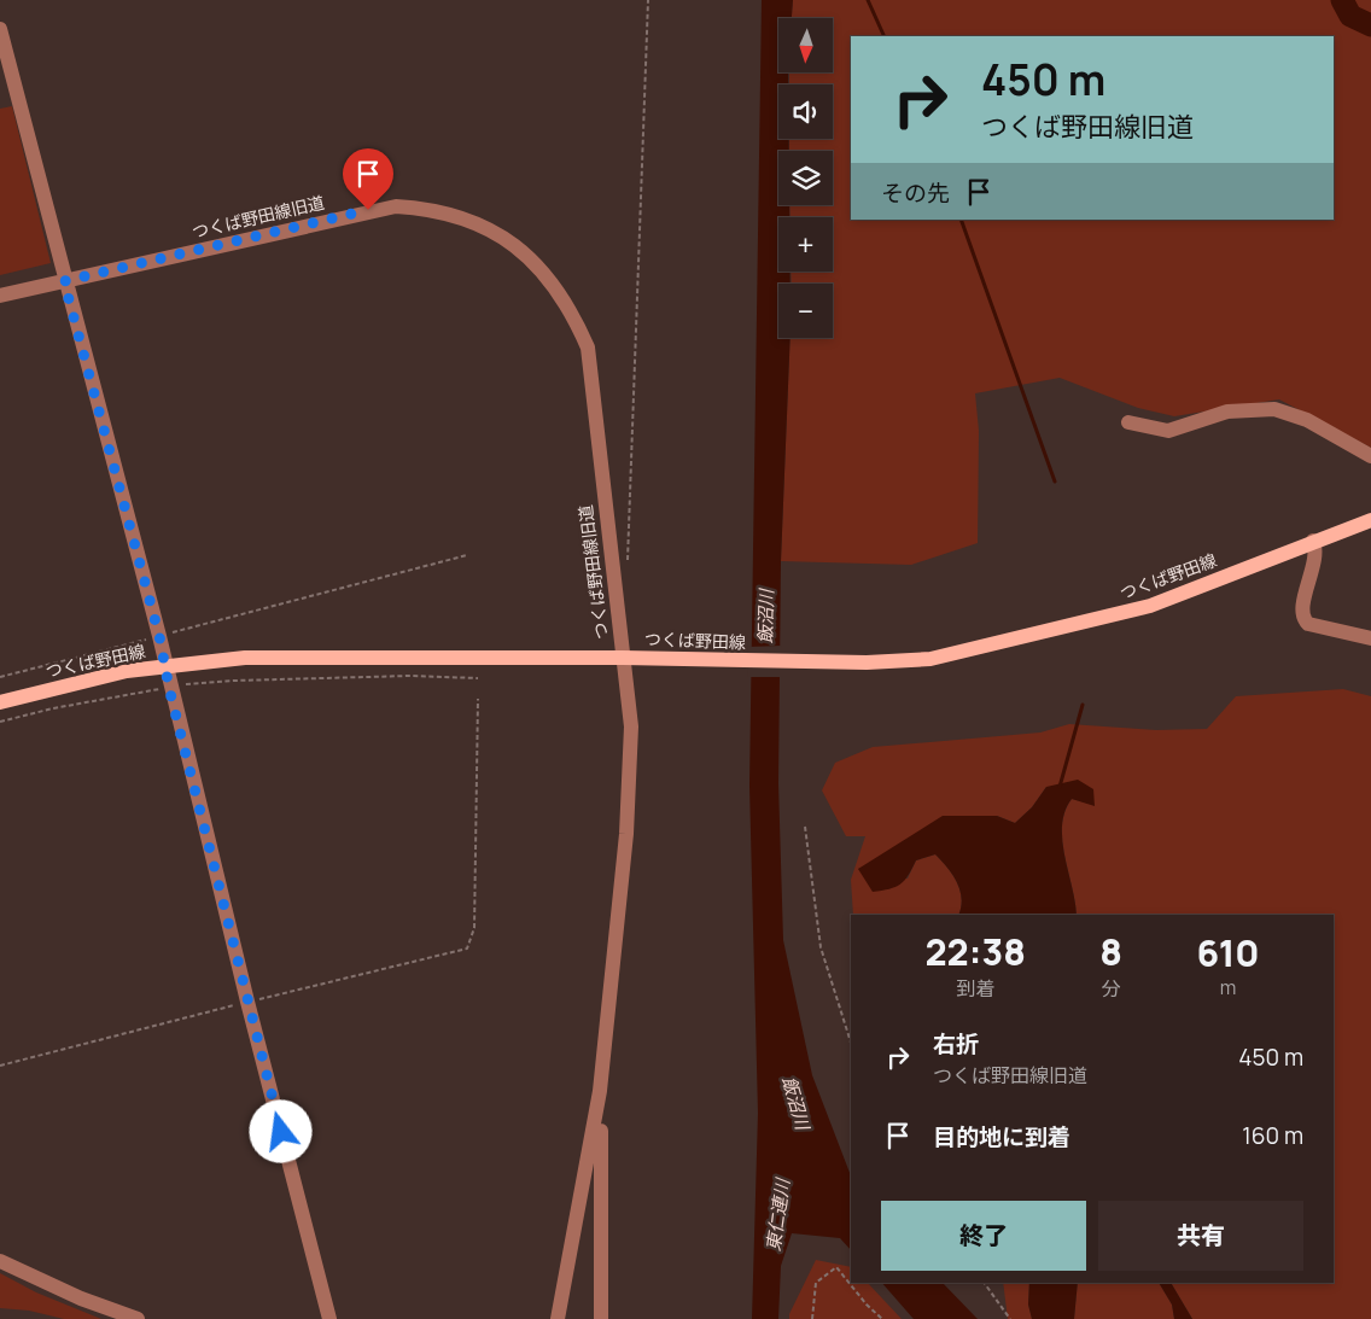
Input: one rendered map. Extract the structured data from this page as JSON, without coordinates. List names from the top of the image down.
{
  "streets": {
    "main road": ["つくば野田線"],
    "street": ["つくば野田線旧道"]
  },
  "crossings": [
    ["つくば野田線旧道", "つくば野田線"]
  ],
  "water": ["飯沼川", "東仁連川"],
  "north": "bottom",
  "page": {
    "map_buttons": ["+", "−"],
    "turn": ["450 m", "つくば野田線旧道"],
    "then": "その先",
    "eta": [
      "22:38",
      "到着",
      "8",
      "分",
      "610",
      "m"
    ],
    "list": [
      {
        "name": "右折",
        "note": "つくば野田線旧道",
        "value": "450 m"
      },
      {
        "name": "目的地に到着",
        "value": "160 m"
      }
    ],
    "buttons": ["終了", "共有"]
  }
}
